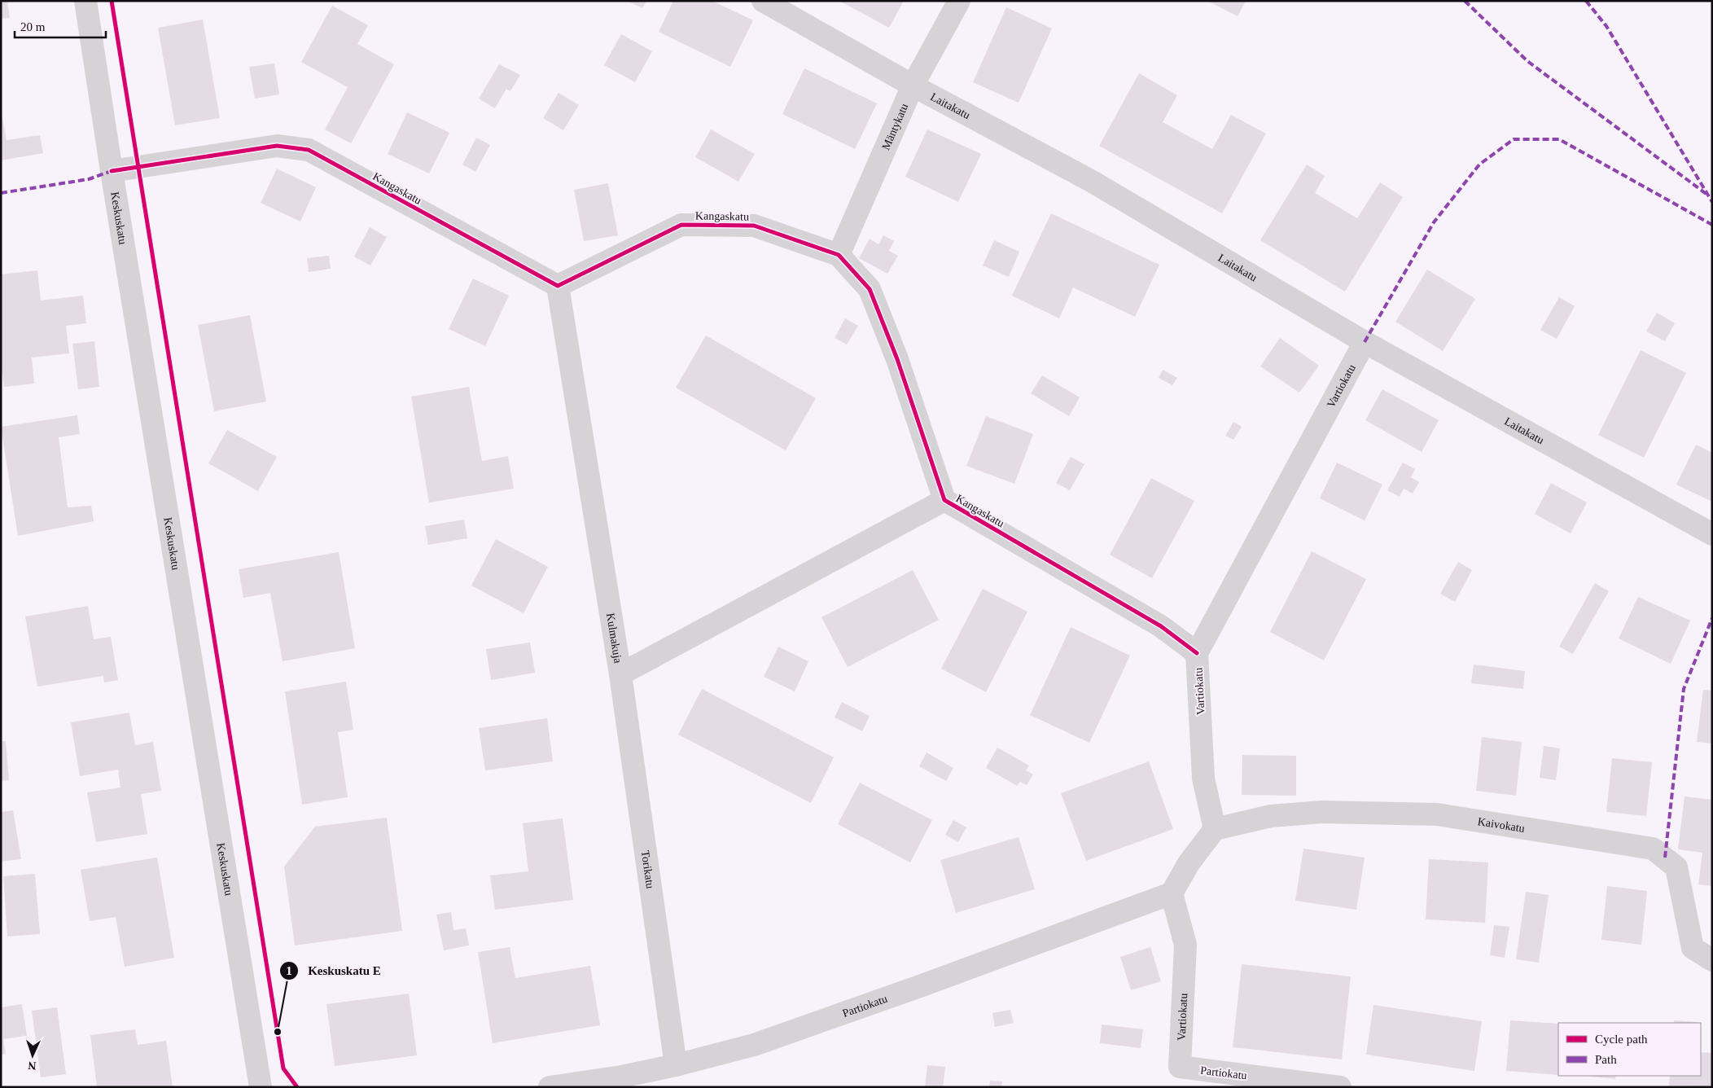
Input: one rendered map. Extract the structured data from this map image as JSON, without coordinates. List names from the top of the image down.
{
  "streets": {
    "street": [
      "Laitakatu",
      "Mäntykatu",
      "Kangaskatu",
      "Keskuskatu",
      "Vartiokatu",
      "Kulmakuja",
      "Kaivokatu",
      "Torikatu",
      "Partiokatu"
    ]
  },
  "crossings": [
    ["Laitakatu", "Mäntykatu"],
    ["Laitakatu", "Vartiokatu"],
    ["Mäntykatu", "Kangaskatu"],
    ["Kangaskatu", "Keskuskatu"],
    ["Kangaskatu", "Vartiokatu"],
    ["Kangaskatu", "Kulmakuja"],
    ["Vartiokatu", "Kaivokatu"],
    ["Vartiokatu", "Partiokatu"],
    ["Kulmakuja", "Torikatu"],
    ["Torikatu", "Partiokatu"]
  ],
  "places": ["Keskuskatu E"],
  "legend": ["Cycle path", "Path"],
  "scale_bar": "20 m",
  "north": "bottom"
}
